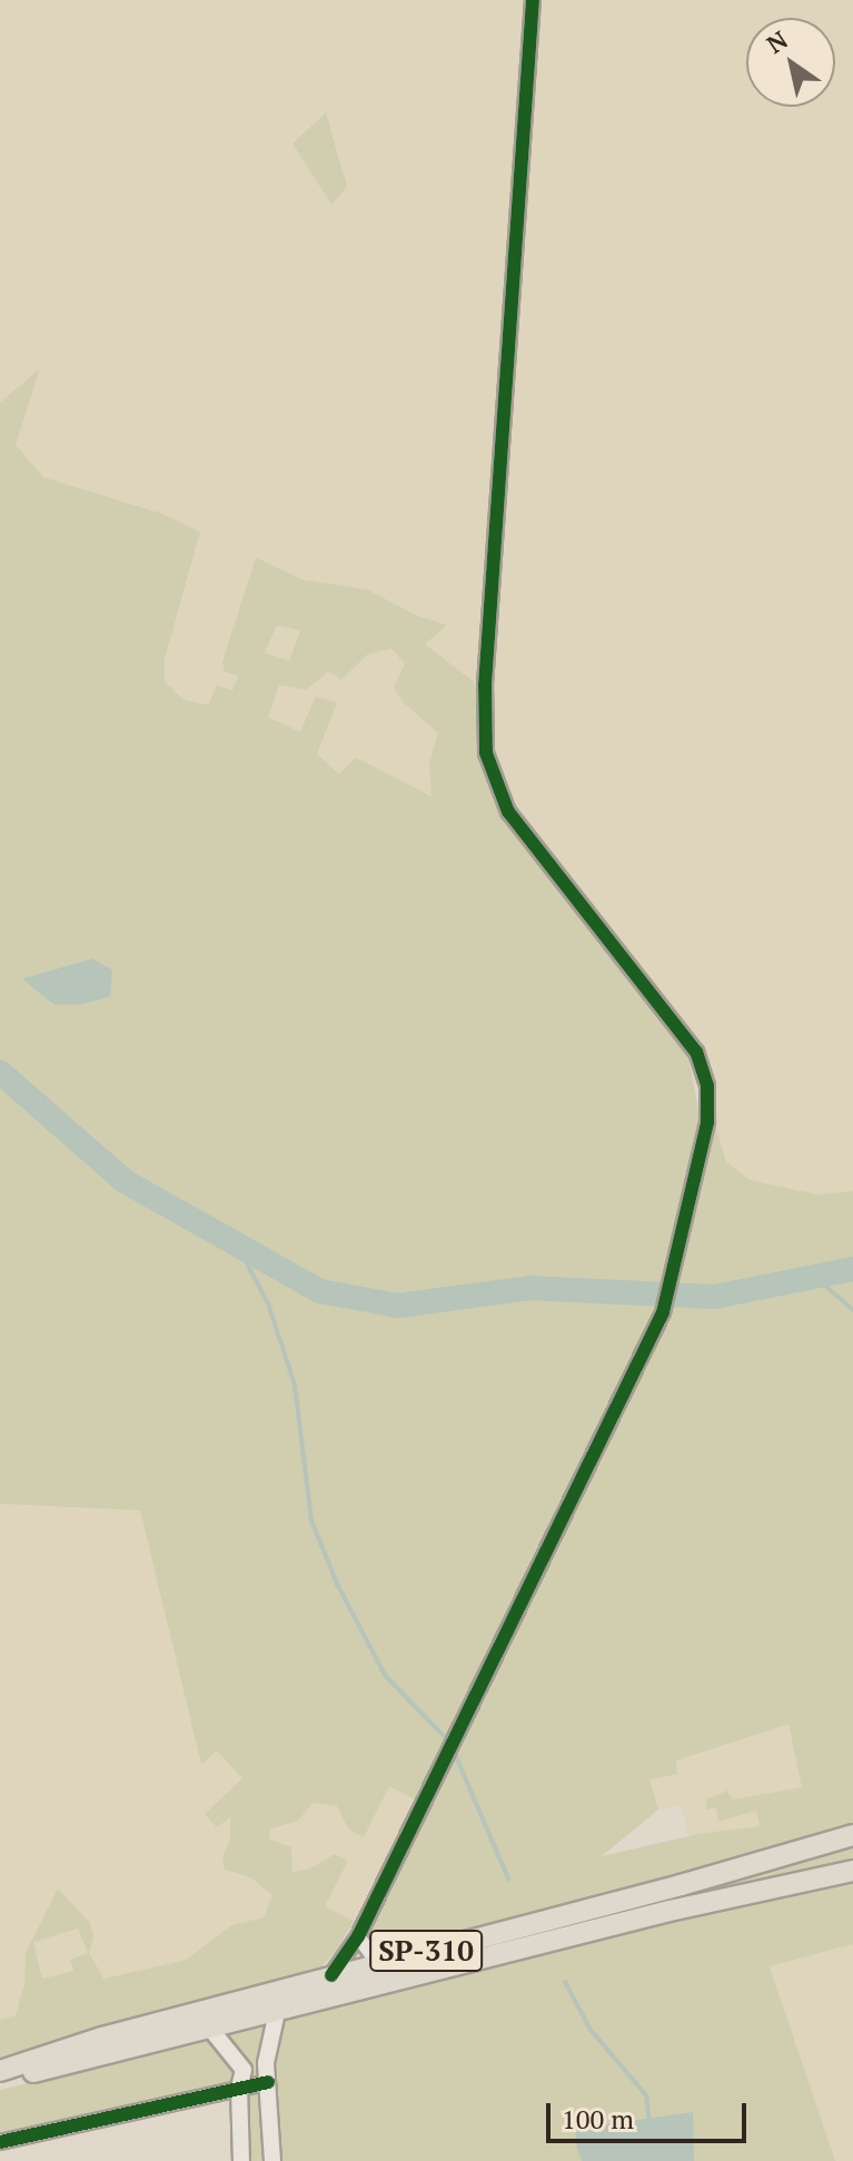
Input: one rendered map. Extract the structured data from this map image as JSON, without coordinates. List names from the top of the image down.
{
  "streets": {
    "main road": ["SP-310"]
  },
  "scale_bar": "100 m",
  "north": "top left"
}
